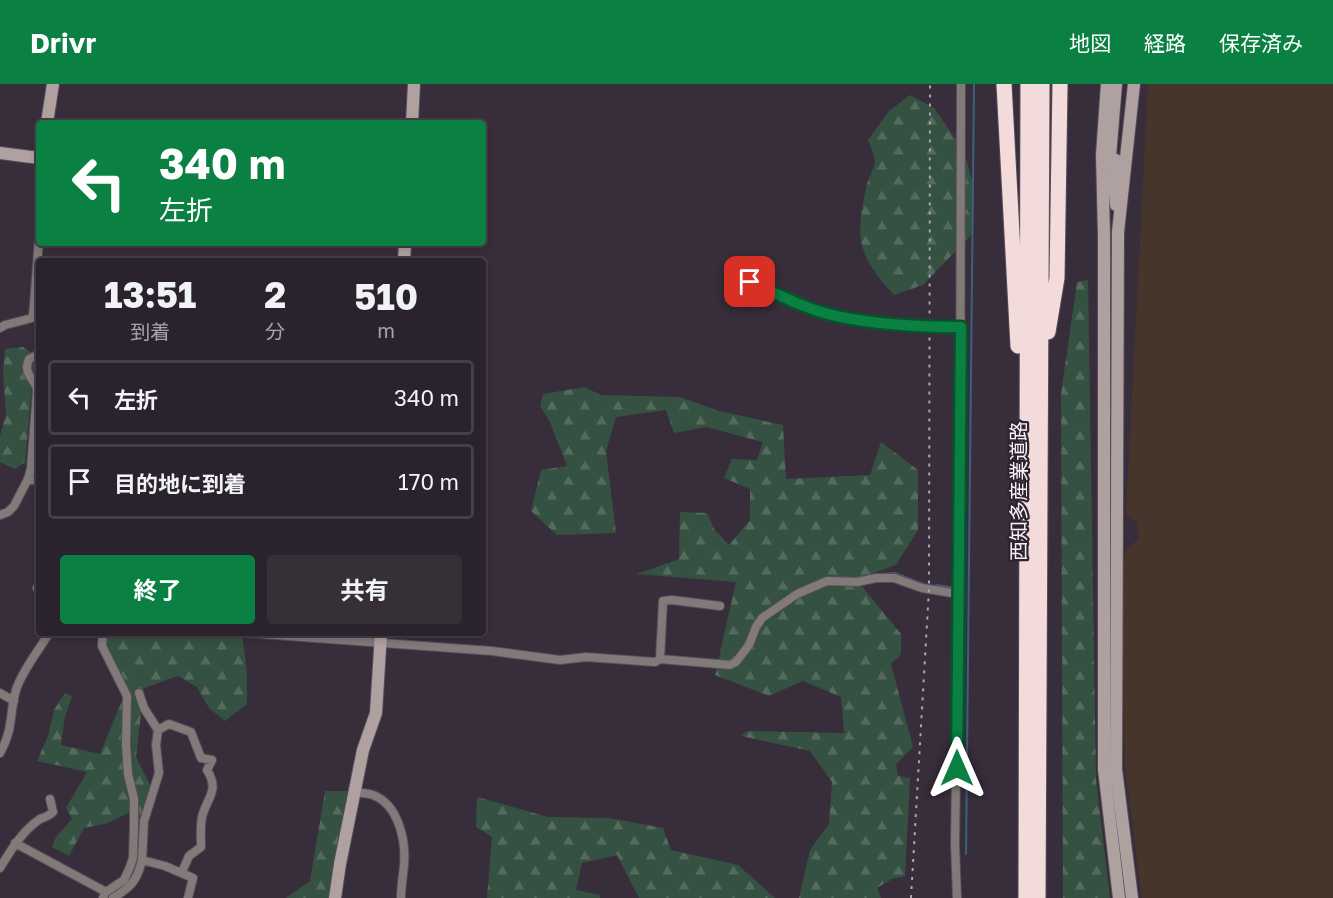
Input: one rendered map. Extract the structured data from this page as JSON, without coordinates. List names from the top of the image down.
{
  "streets": {
    "highway": ["西知多産業道路"]
  },
  "page": {
    "header": "Drivr",
    "nav": ["地図", "経路", "保存済み"],
    "turn": ["340 m", "左折"],
    "eta": [
      "13:51",
      "到着",
      "2",
      "分",
      "510",
      "m"
    ],
    "list": [
      {
        "name": "左折",
        "value": "340 m"
      },
      {
        "name": "目的地に到着",
        "value": "170 m"
      }
    ],
    "buttons": ["終了", "共有"]
  }
}
